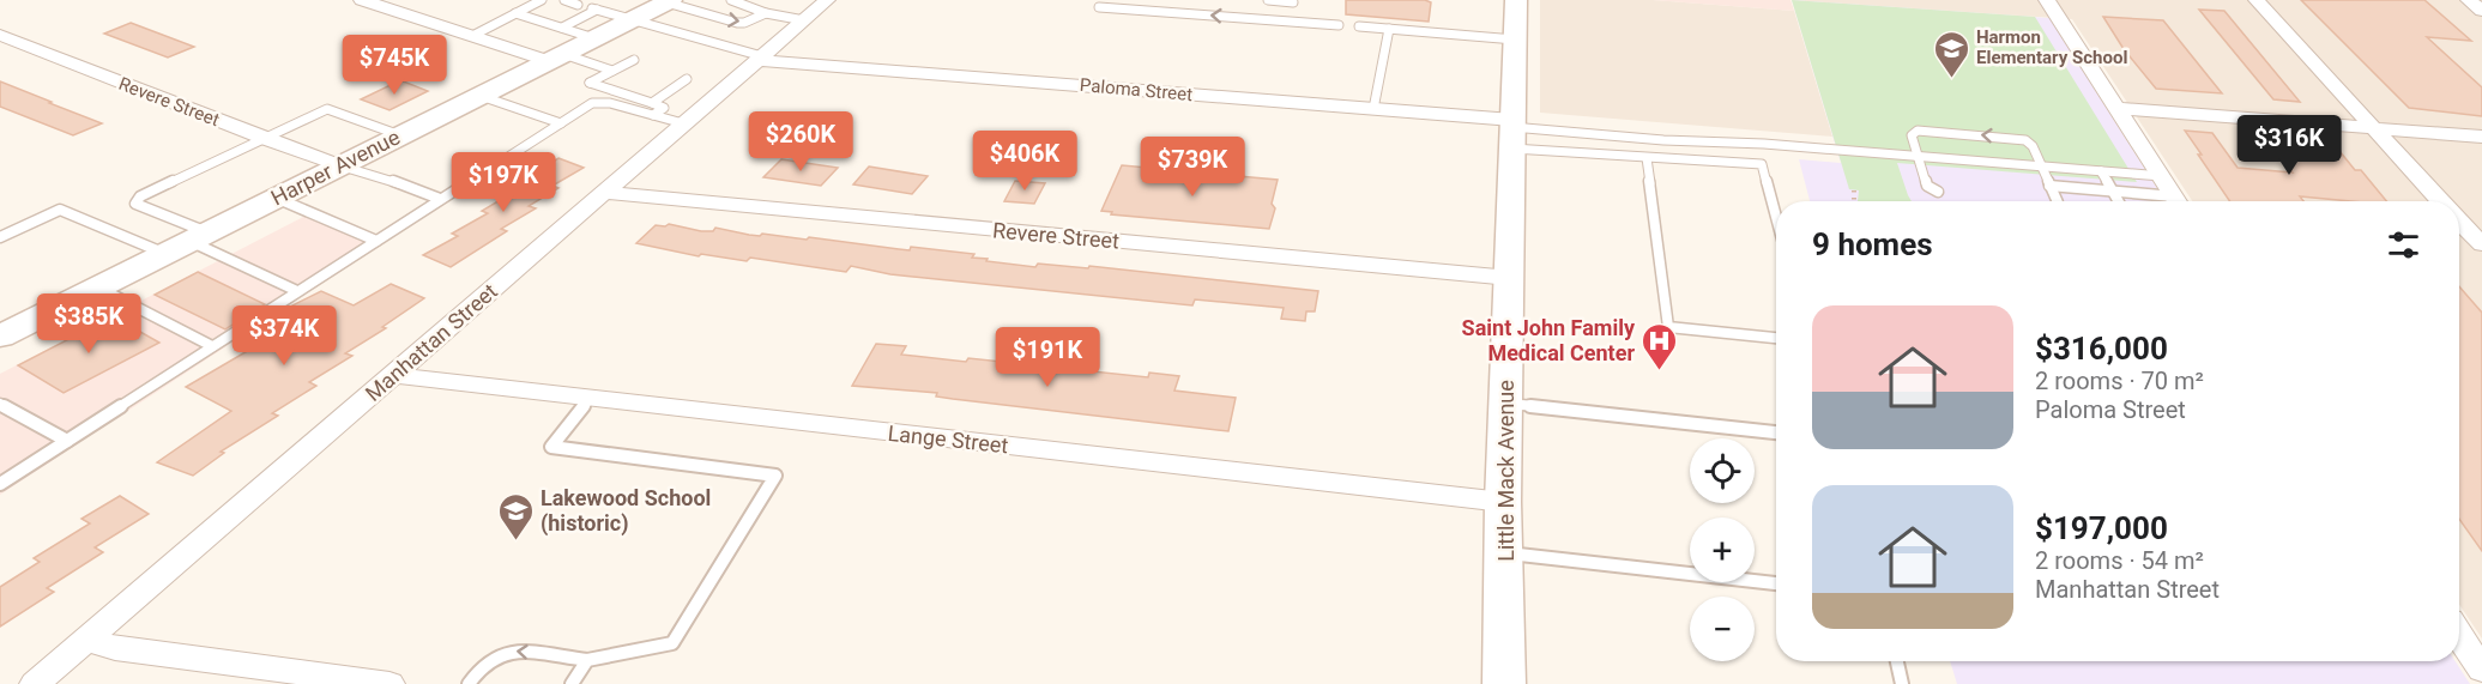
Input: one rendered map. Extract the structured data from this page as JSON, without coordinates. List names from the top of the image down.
{
  "streets": {
    "main road": ["Harper Avenue", "Little Mack Avenue"],
    "street": [
      "Paloma Street",
      "Revere Street",
      "Manhattan Street",
      "Lange Street"
    ]
  },
  "crossings": [
    ["Paloma Street", "Manhattan Street"],
    ["Paloma Street", "Little Mack Avenue"],
    ["Revere Street", "Harper Avenue"],
    ["Revere Street", "Manhattan Street"],
    ["Revere Street", "Little Mack Avenue"],
    ["Manhattan Street", "Lange Street"],
    ["Lange Street", "Little Mack Avenue"]
  ],
  "places": {
    "school or university": ["Harmon Elementary School", "Lakewood School (historic)"],
    "hospital": ["Saint John Family Medical Center"]
  },
  "page": {
    "price": [
      "$745K",
      "$260K",
      "$316K",
      "$406K",
      "$739K",
      "$197K",
      "$385K",
      "$374K",
      "$191K"
    ],
    "heading": "9 homes",
    "list": [
      {
        "name": "$316,000",
        "note": "2 rooms · 70 m² · Paloma Street"
      },
      {
        "name": "$197,000",
        "note": "2 rooms · 54 m² · Manhattan Street"
      }
    ],
    "map_buttons": ["+", "−"]
  }
}
